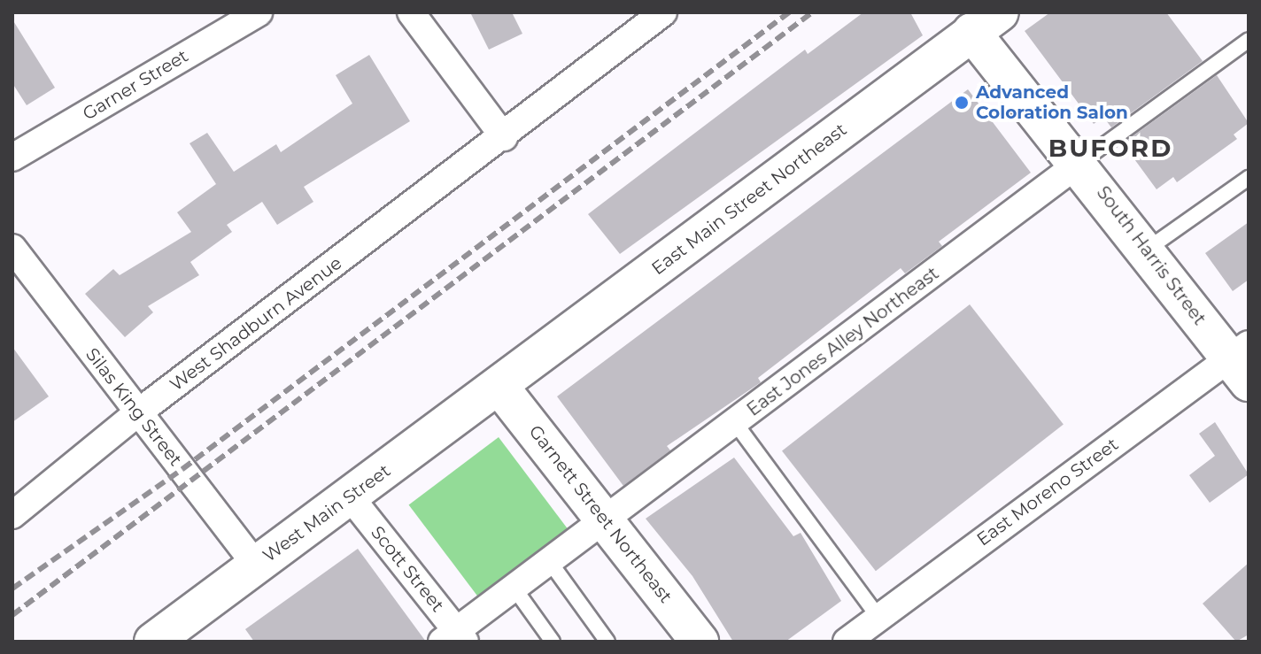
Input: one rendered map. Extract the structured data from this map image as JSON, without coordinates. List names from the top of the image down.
{
  "streets": {
    "street": [
      "Garner Street",
      "East Main Street Northeast",
      "South Harris Street",
      "West Shadburn Avenue",
      "East Jones Alley Northeast",
      "Silas King Street",
      "East Moreno Street",
      "West Main Street",
      "Garnett Street Northeast",
      "Scott Street"
    ]
  },
  "crossings": [
    ["East Main Street Northeast", "South Harris Street"],
    ["East Main Street Northeast", "West Main Street"],
    ["East Main Street Northeast", "Garnett Street Northeast"],
    ["South Harris Street", "East Jones Alley Northeast"],
    ["South Harris Street", "East Moreno Street"],
    ["West Shadburn Avenue", "Silas King Street"],
    ["East Jones Alley Northeast", "Garnett Street Northeast"],
    ["East Jones Alley Northeast", "Scott Street"],
    ["Silas King Street", "West Main Street"],
    ["West Main Street", "Garnett Street Northeast"],
    ["West Main Street", "Scott Street"]
  ],
  "districts": ["BUFORD"],
  "places": ["Advanced Coloration Salon"]
}
